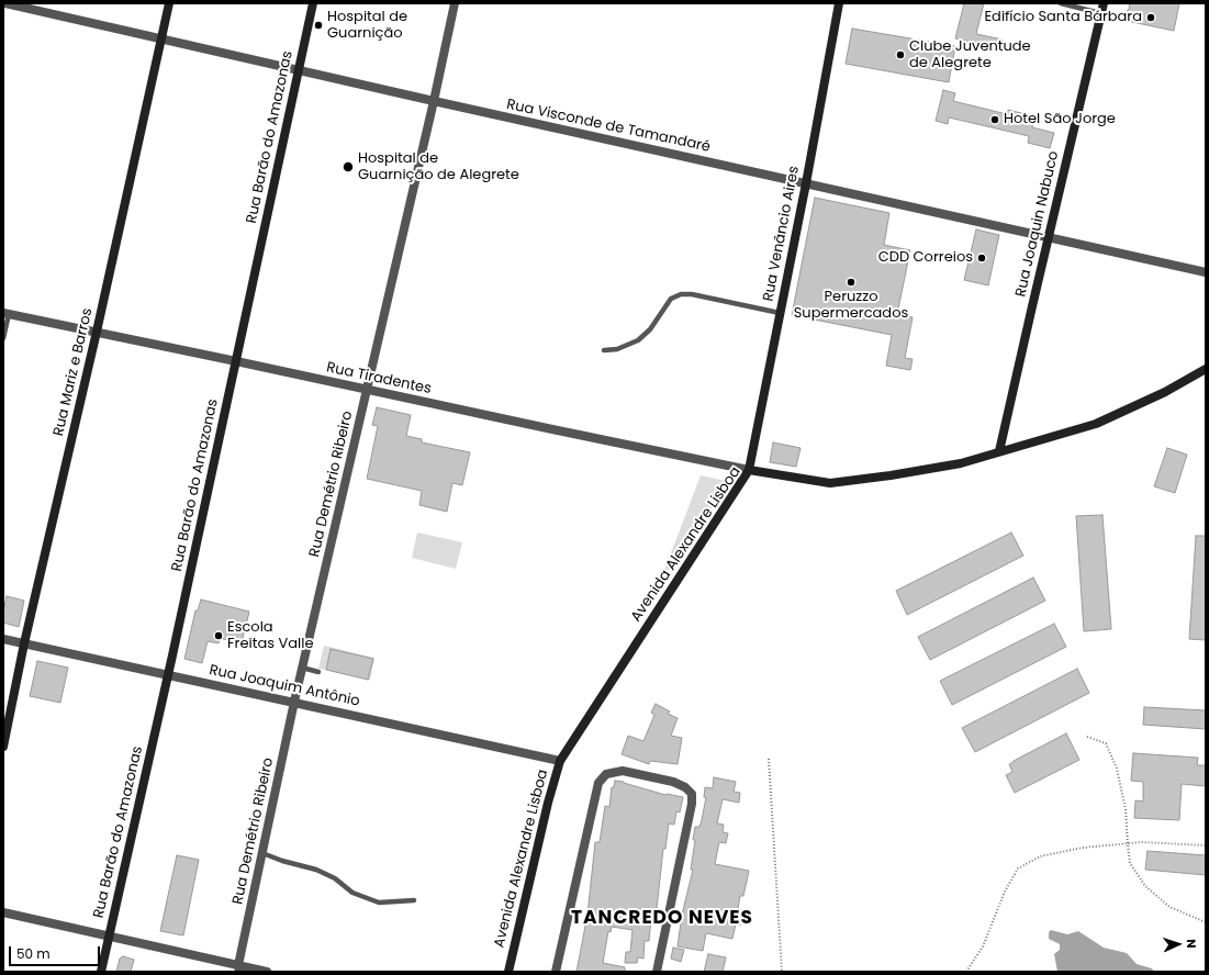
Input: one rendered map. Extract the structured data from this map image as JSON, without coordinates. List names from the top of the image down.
{
  "streets": {
    "street": [
      "Rua Visconde de Tamandaré",
      "Rua Barão do Amazonas",
      "Rua Joaquin Nabuco",
      "Rua Venâncio Aires",
      "Rua Mariz e Barros",
      "Rua Tiradentes",
      "Rua Demétrio Ribeiro",
      "Avenida Alexandre Lisboa",
      "Rua Joaquim Antônio"
    ]
  },
  "crossings": [
    ["Rua Visconde de Tamandaré", "Rua Barão do Amazonas"],
    ["Rua Visconde de Tamandaré", "Rua Joaquin Nabuco"],
    ["Rua Visconde de Tamandaré", "Rua Venâncio Aires"],
    ["Rua Visconde de Tamandaré", "Rua Mariz e Barros"],
    ["Rua Visconde de Tamandaré", "Rua Demétrio Ribeiro"],
    ["Rua Barão do Amazonas", "Rua Tiradentes"],
    ["Rua Barão do Amazonas", "Rua Joaquim Antônio"],
    ["Rua Joaquin Nabuco", "Avenida Alexandre Lisboa"],
    ["Rua Venâncio Aires", "Rua Tiradentes"],
    ["Rua Venâncio Aires", "Avenida Alexandre Lisboa"],
    ["Rua Mariz e Barros", "Rua Tiradentes"],
    ["Rua Mariz e Barros", "Rua Joaquim Antônio"],
    ["Rua Tiradentes", "Rua Demétrio Ribeiro"],
    ["Rua Tiradentes", "Avenida Alexandre Lisboa"],
    ["Rua Demétrio Ribeiro", "Rua Joaquim Antônio"],
    ["Avenida Alexandre Lisboa", "Rua Joaquim Antônio"]
  ],
  "districts": ["TANCREDO NEVES"],
  "places": [
    "Edifício Santa Bárbara",
    "Hospital de Guarnição",
    "Clube Juventude de Alegrete",
    "Hotel São Jorge",
    "Hospital de Guarnição de Alegrete",
    "CDD Correios",
    "Peruzzo Supermercados",
    "Escola Freitas Valle"
  ],
  "scale_bar": "50 m",
  "north": "right"
}
